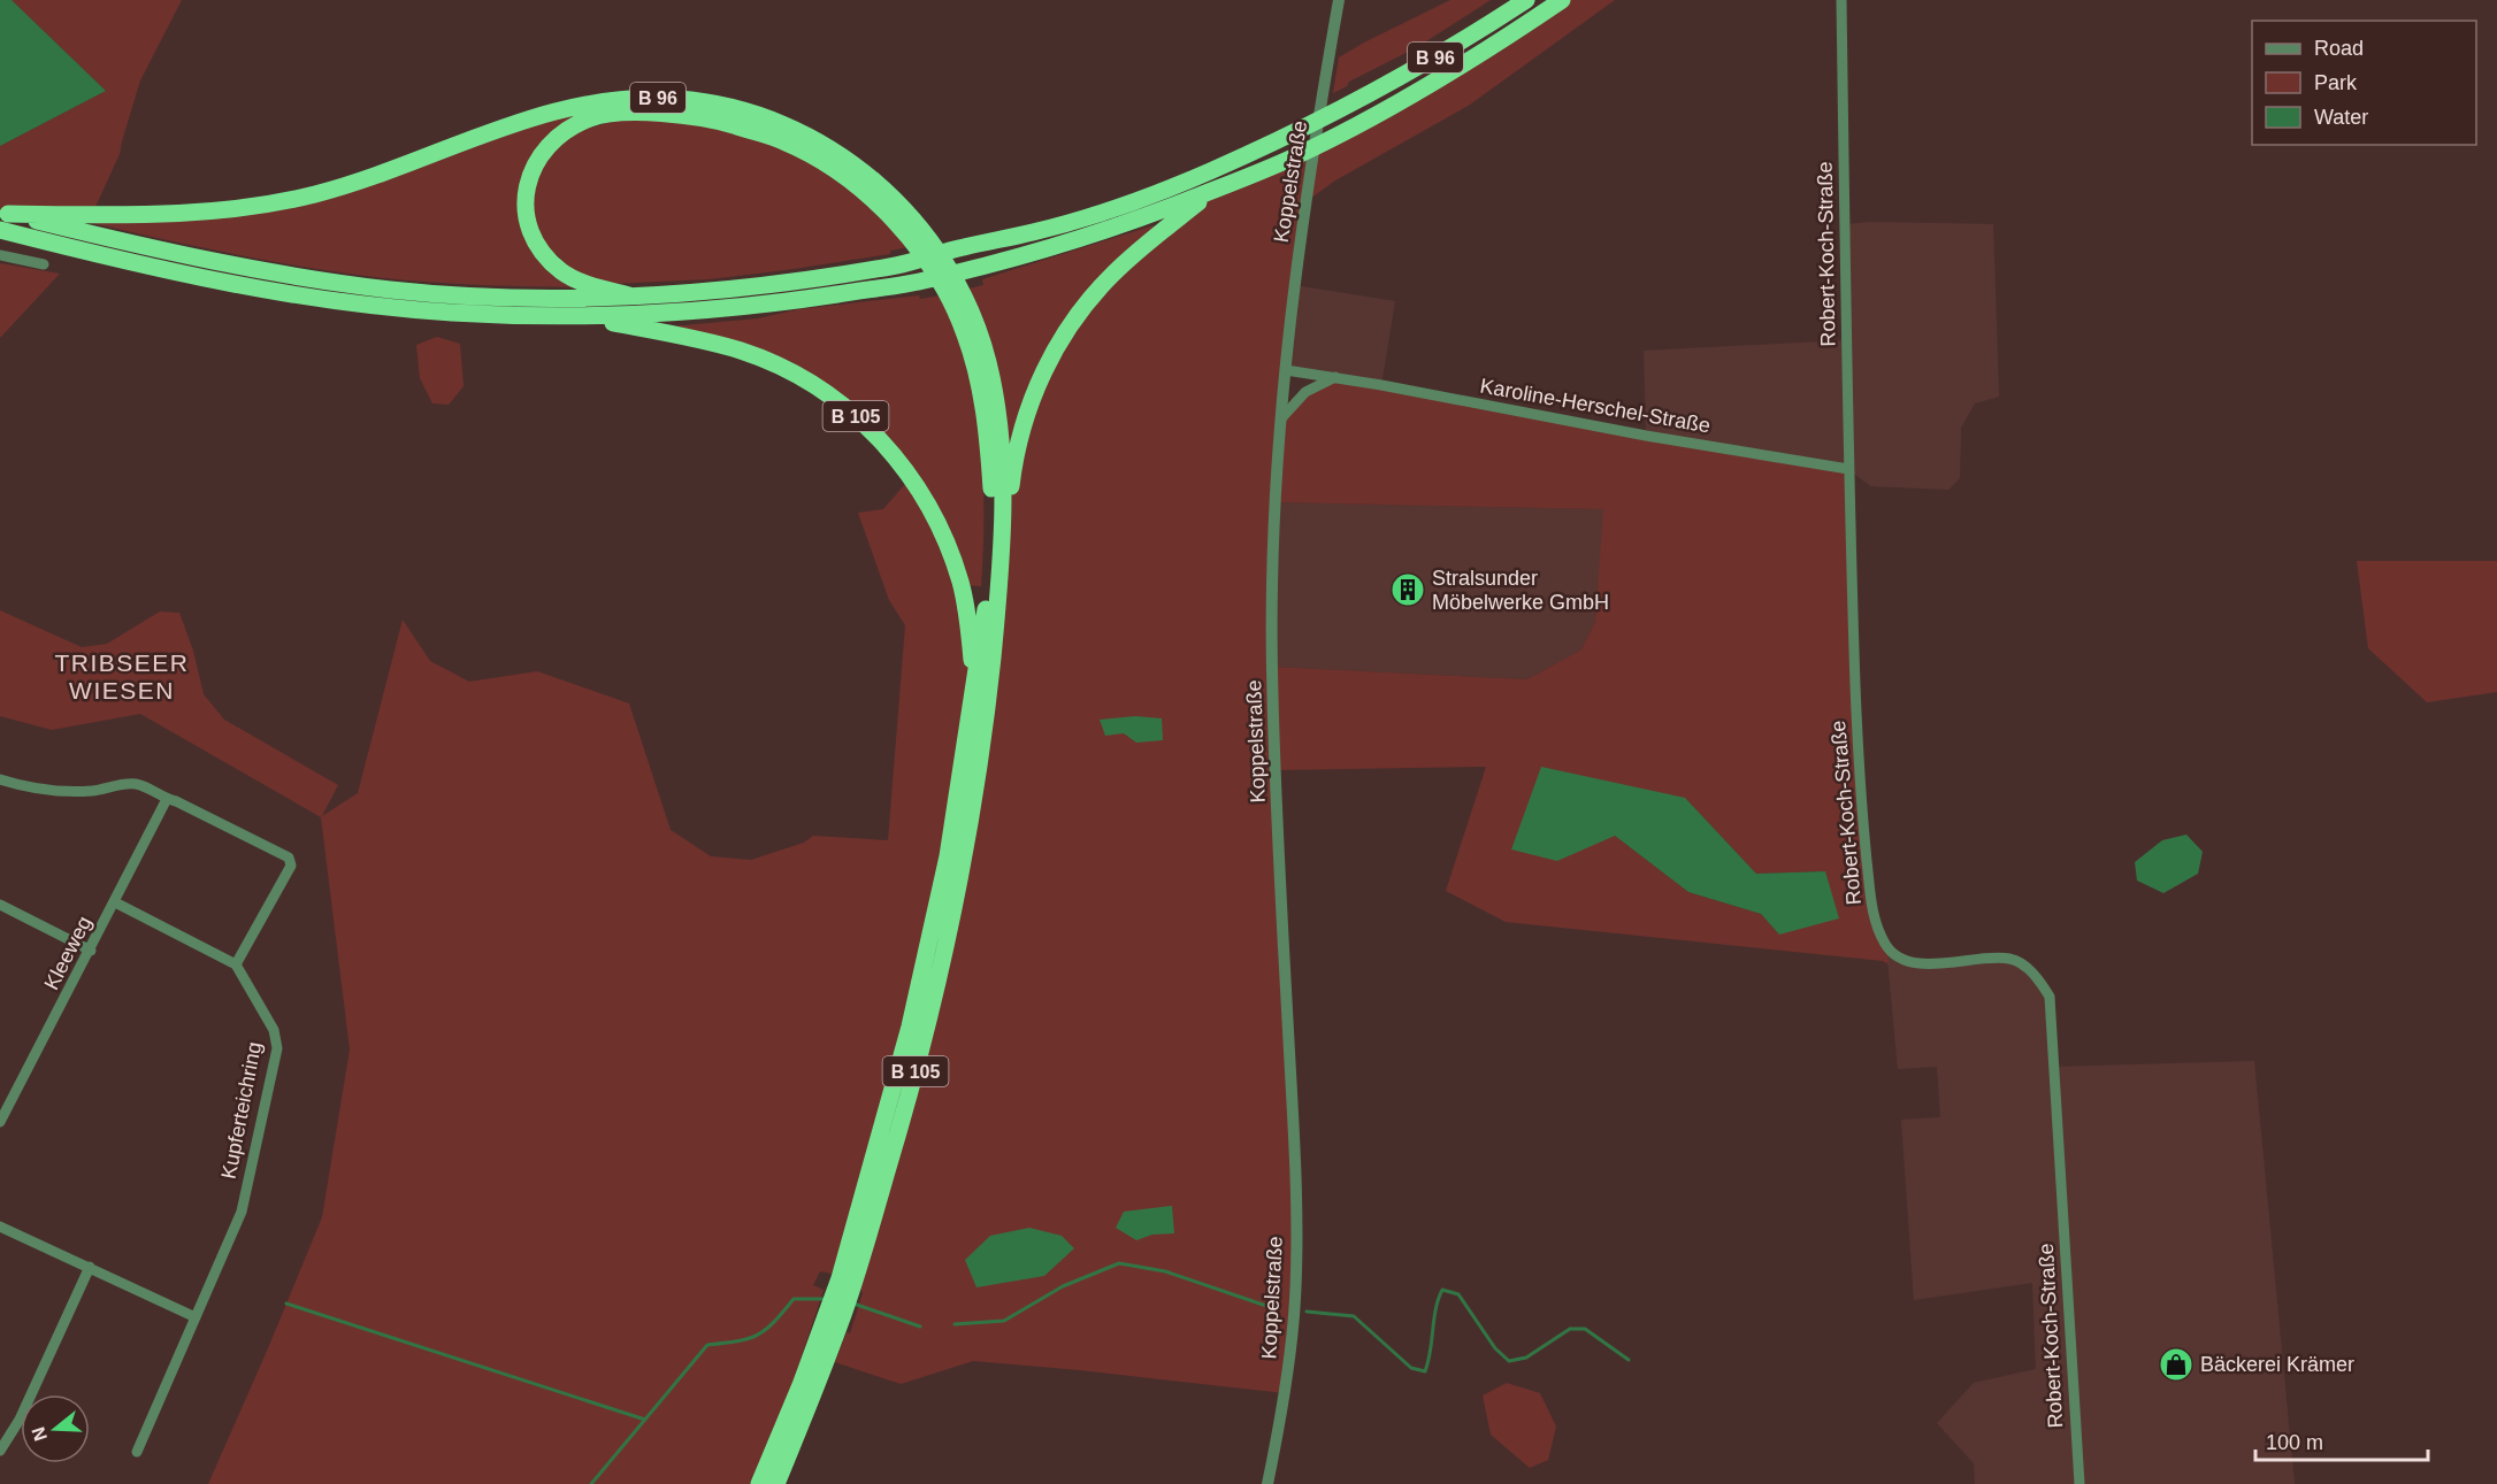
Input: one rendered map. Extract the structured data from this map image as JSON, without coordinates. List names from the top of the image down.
{
  "streets": {
    "highway": ["B 96", "B 105"],
    "street": [
      "Koppelstraße",
      "Robert-Koch-Straße",
      "Karoline-Herschel-Straße",
      "Kleeweg",
      "Kupferteichring"
    ]
  },
  "crossings": [
    ["B 96", "B 105"],
    ["Koppelstraße", "Karoline-Herschel-Straße"],
    ["Robert-Koch-Straße", "Karoline-Herschel-Straße"]
  ],
  "districts": ["TRIBSEER WIESEN"],
  "places": {
    "building": ["Stralsunder Möbelwerke GmbH"],
    "shop": ["Bäckerei Krämer"]
  },
  "legend": ["Road", "Park", "Water"],
  "scale_bar": "100 m",
  "north": "left"
}
